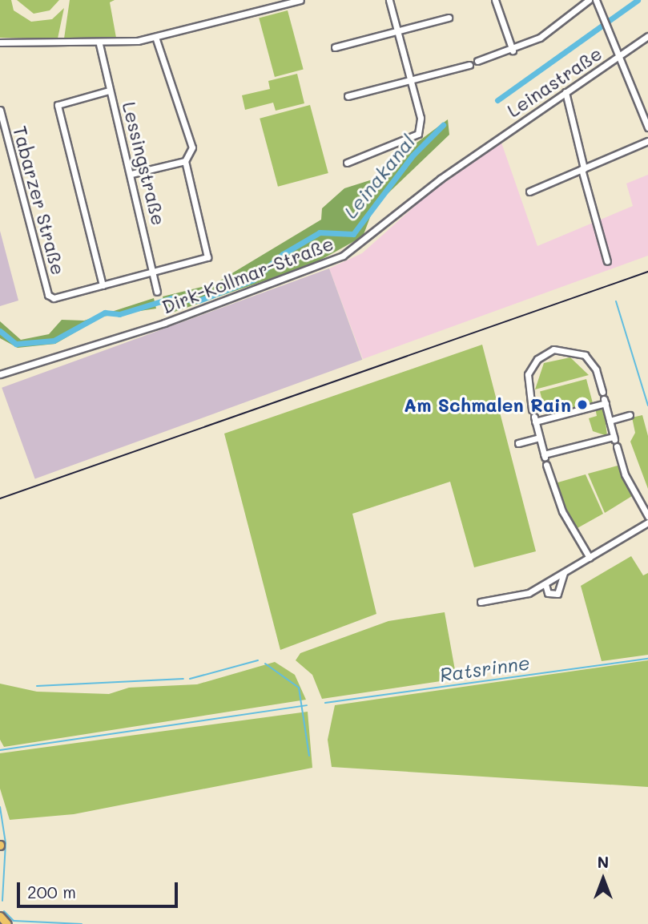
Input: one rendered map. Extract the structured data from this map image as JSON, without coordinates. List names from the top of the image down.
{
  "streets": {
    "street": [
      "Leinastraße",
      "Lessingstraße",
      "Tabarzer Straße",
      "Dirk-Kollmar-Straße"
    ]
  },
  "crossings": [
    ["Leinastraße", "Dirk-Kollmar-Straße"]
  ],
  "water": ["Leinakanal", "Ratsrinne"],
  "places": ["Am Schmalen Rain"],
  "scale_bar": "200 m",
  "north": "top"
}
